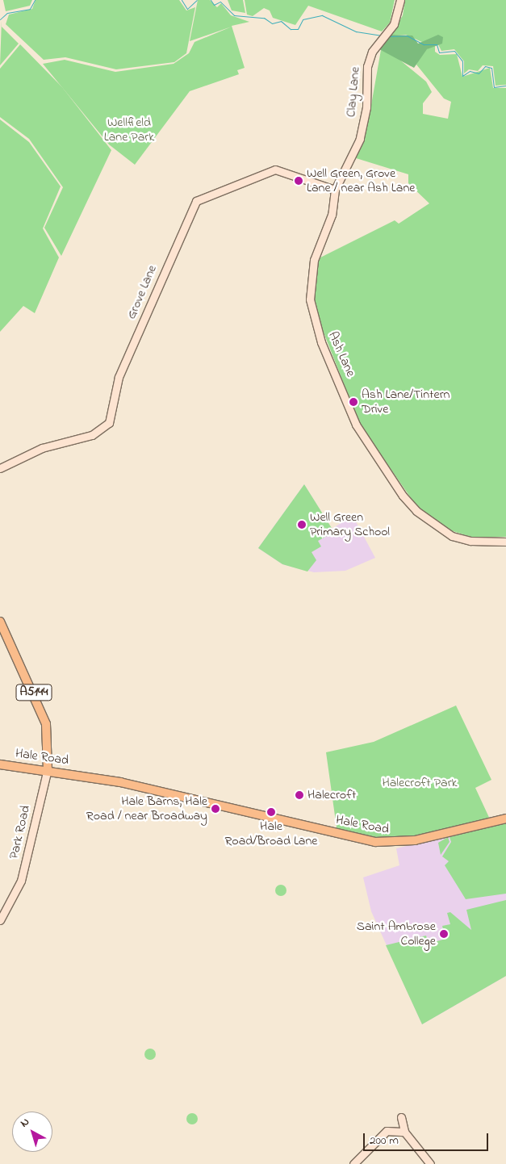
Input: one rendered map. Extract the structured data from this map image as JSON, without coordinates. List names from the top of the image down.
{
  "streets": {
    "main road": ["A5144", "Hale Road"],
    "street": [
      "Clay Lane",
      "Grove Lane",
      "Ash Lane",
      "Park Road"
    ]
  },
  "crossings": [
    ["Clay Lane", "Grove Lane"],
    ["Clay Lane", "Ash Lane"],
    ["Grove Lane", "Ash Lane"],
    ["A5144", "Hale Road"],
    ["A5144", "Park Road"],
    ["Hale Road", "Park Road"]
  ],
  "parks": ["Wellfield Lane Park", "Halecroft Park"],
  "places": [
    "Well Green, Grove Lane / near Ash Lane",
    "Ash Lane/Tintern Drive",
    "Well Green Primary School",
    "Halecroft",
    "Hale Barns, Hale Road / near Broadway",
    "Hale Road/Broad Lane",
    "Saint Ambrose College"
  ],
  "scale_bar": "200 m",
  "north": "top left"
}
